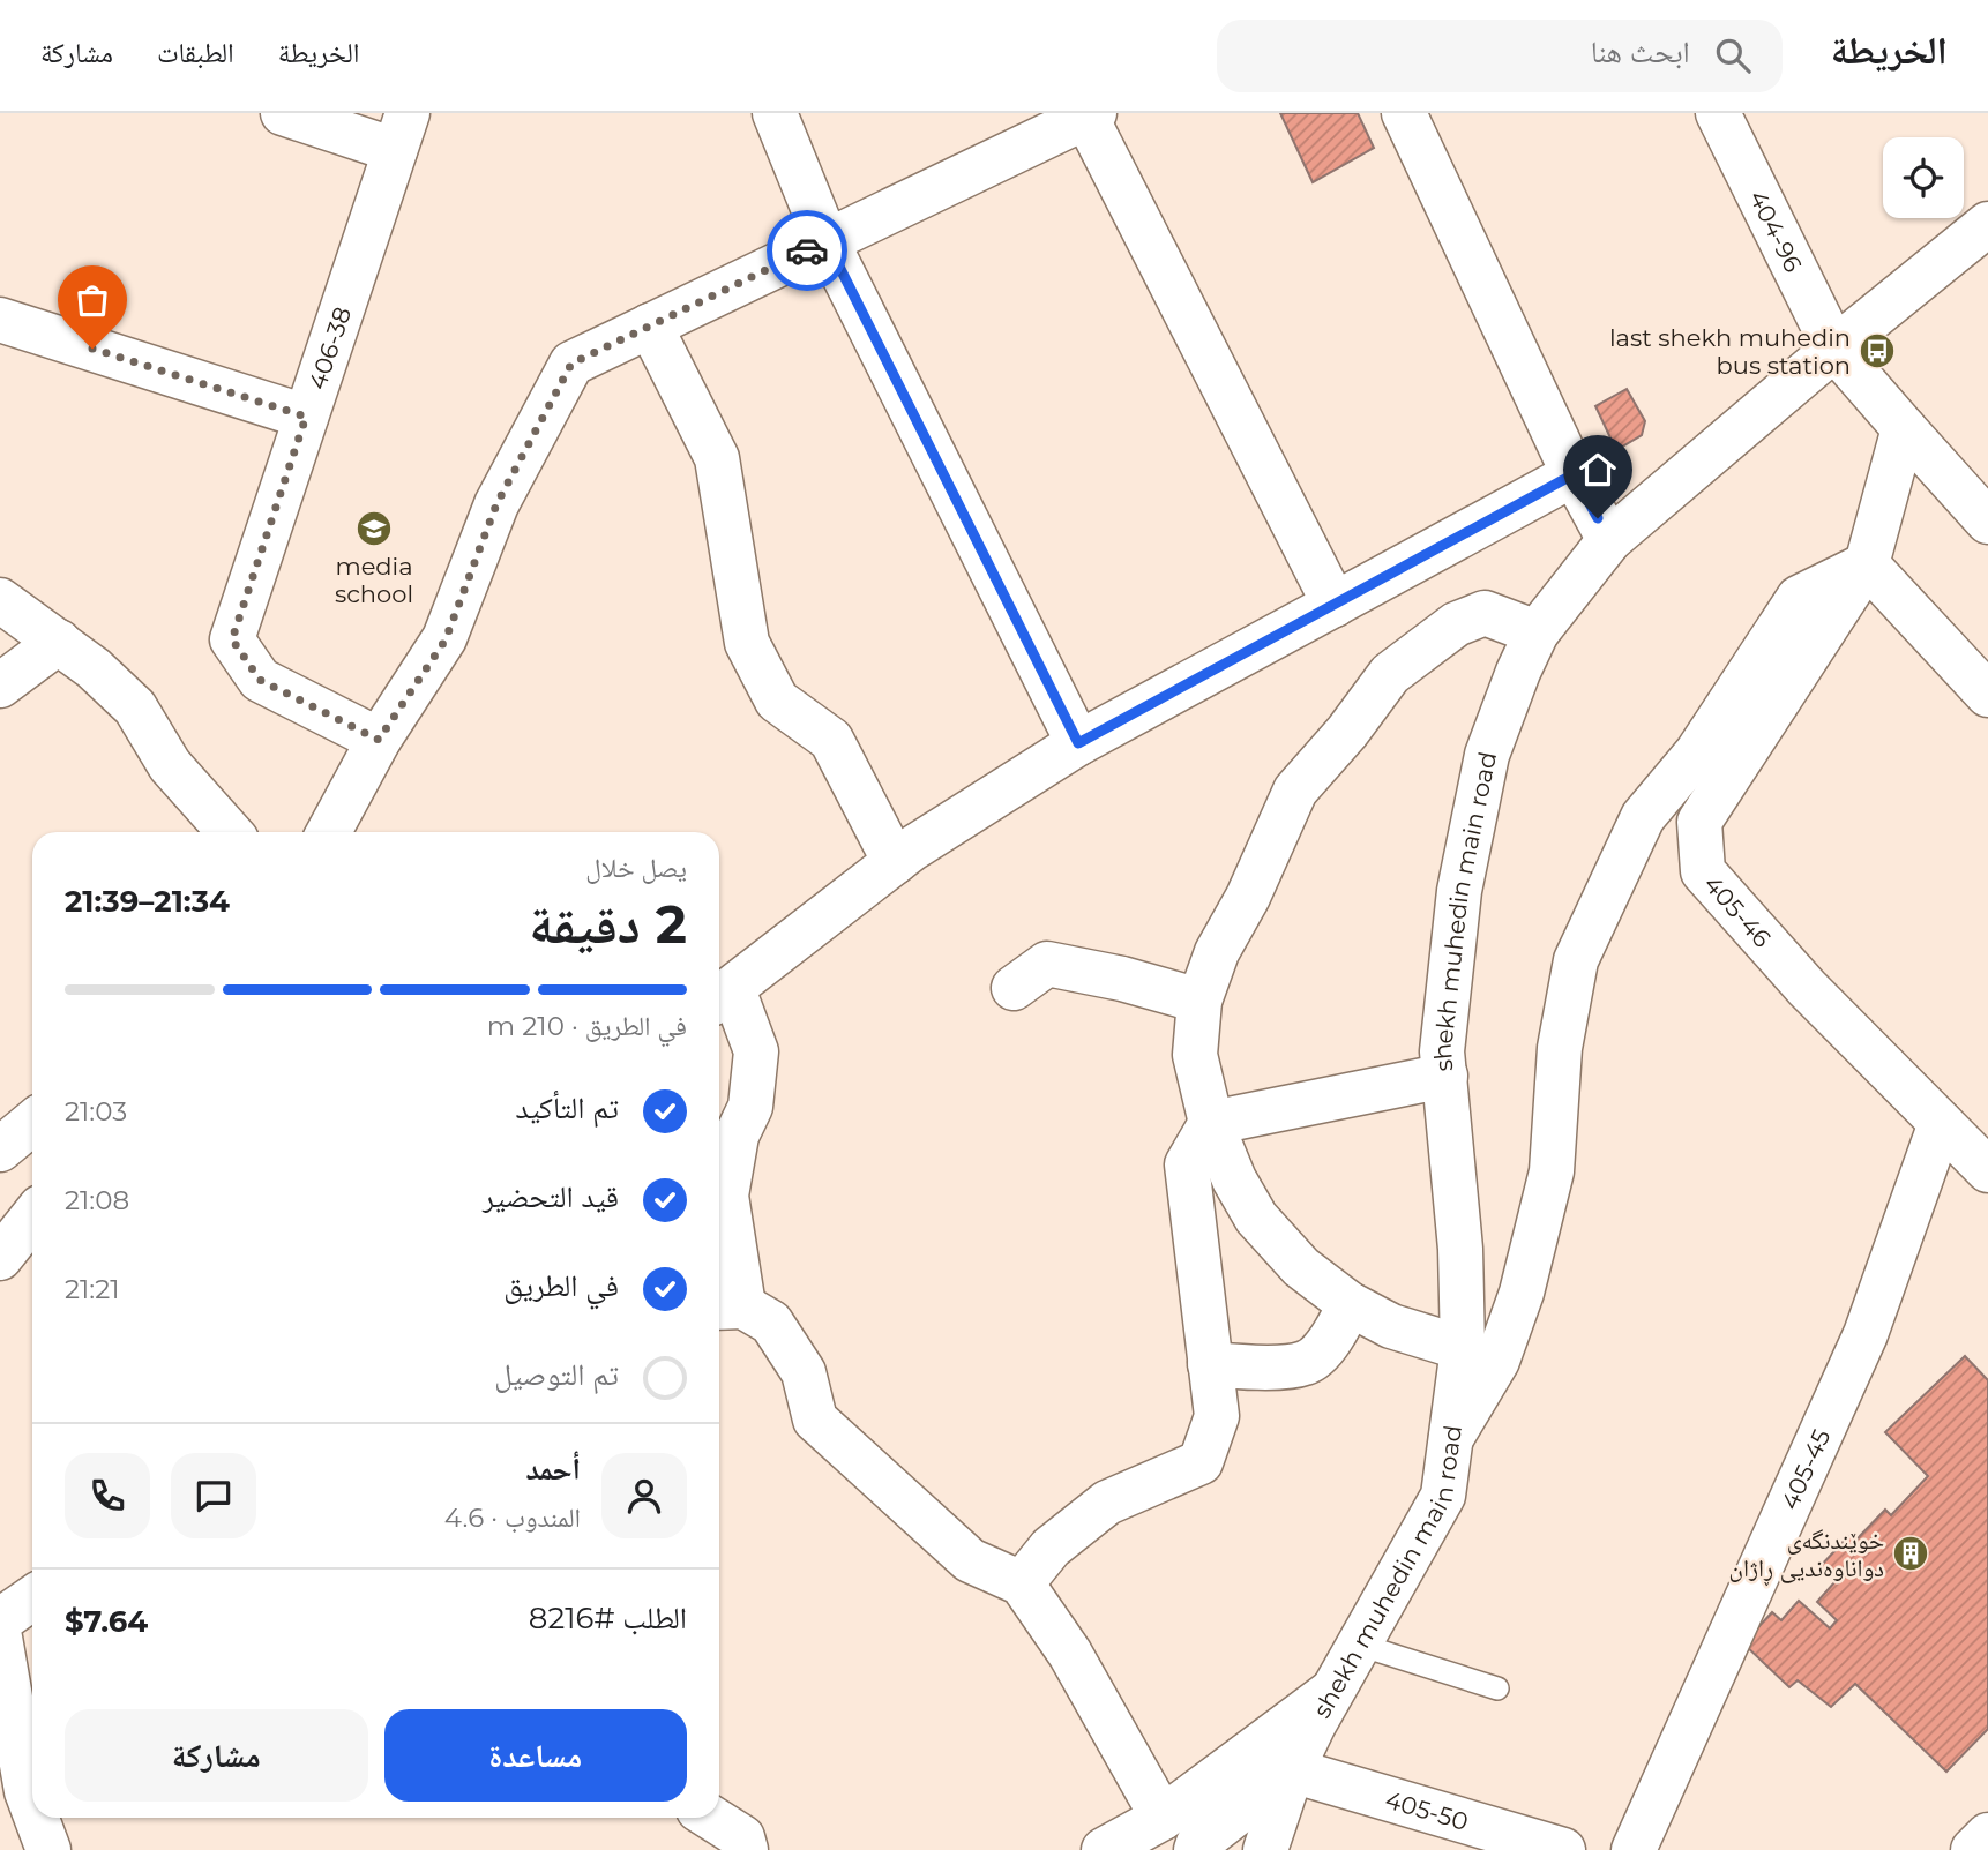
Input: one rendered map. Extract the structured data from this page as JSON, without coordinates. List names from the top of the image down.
{
  "streets": {
    "street": [
      "404-96",
      "406-38",
      "405-46",
      "shekh muhedin main road",
      "405-45",
      "405-50"
    ]
  },
  "crossings": [
    ["404-96", "405-46"],
    ["404-96", "shekh muhedin main road"],
    ["405-46", "405-45"],
    ["shekh muhedin main road", "405-50"]
  ],
  "places": {
    "bus stop": ["last shekh muhedin bus station"],
    "school or university": ["media school"],
    "building": ["خوێندنگەی دواناوەندیی ڕاژان"]
  },
  "page": {
    "header": "الخريطة",
    "search": "ابحث هنا",
    "nav": ["الخريطة", "الطبقات", "مشاركة"],
    "heading": ["2 دقيقة", "يصل خلال", "21:34–21:39"],
    "panel": [
      "أحمد",
      "المندوب · 4.6",
      "الطلب #8216",
      "$7.64"
    ],
    "bar": "في الطريق · 210 m",
    "list": [
      ["تم التأكيد", "21:03"],
      ["قيد التحضير", "21:08"],
      ["في الطريق", "21:21"],
      "تم التوصيل"
    ],
    "buttons": ["مساعدة", "مشاركة"]
  }
}
